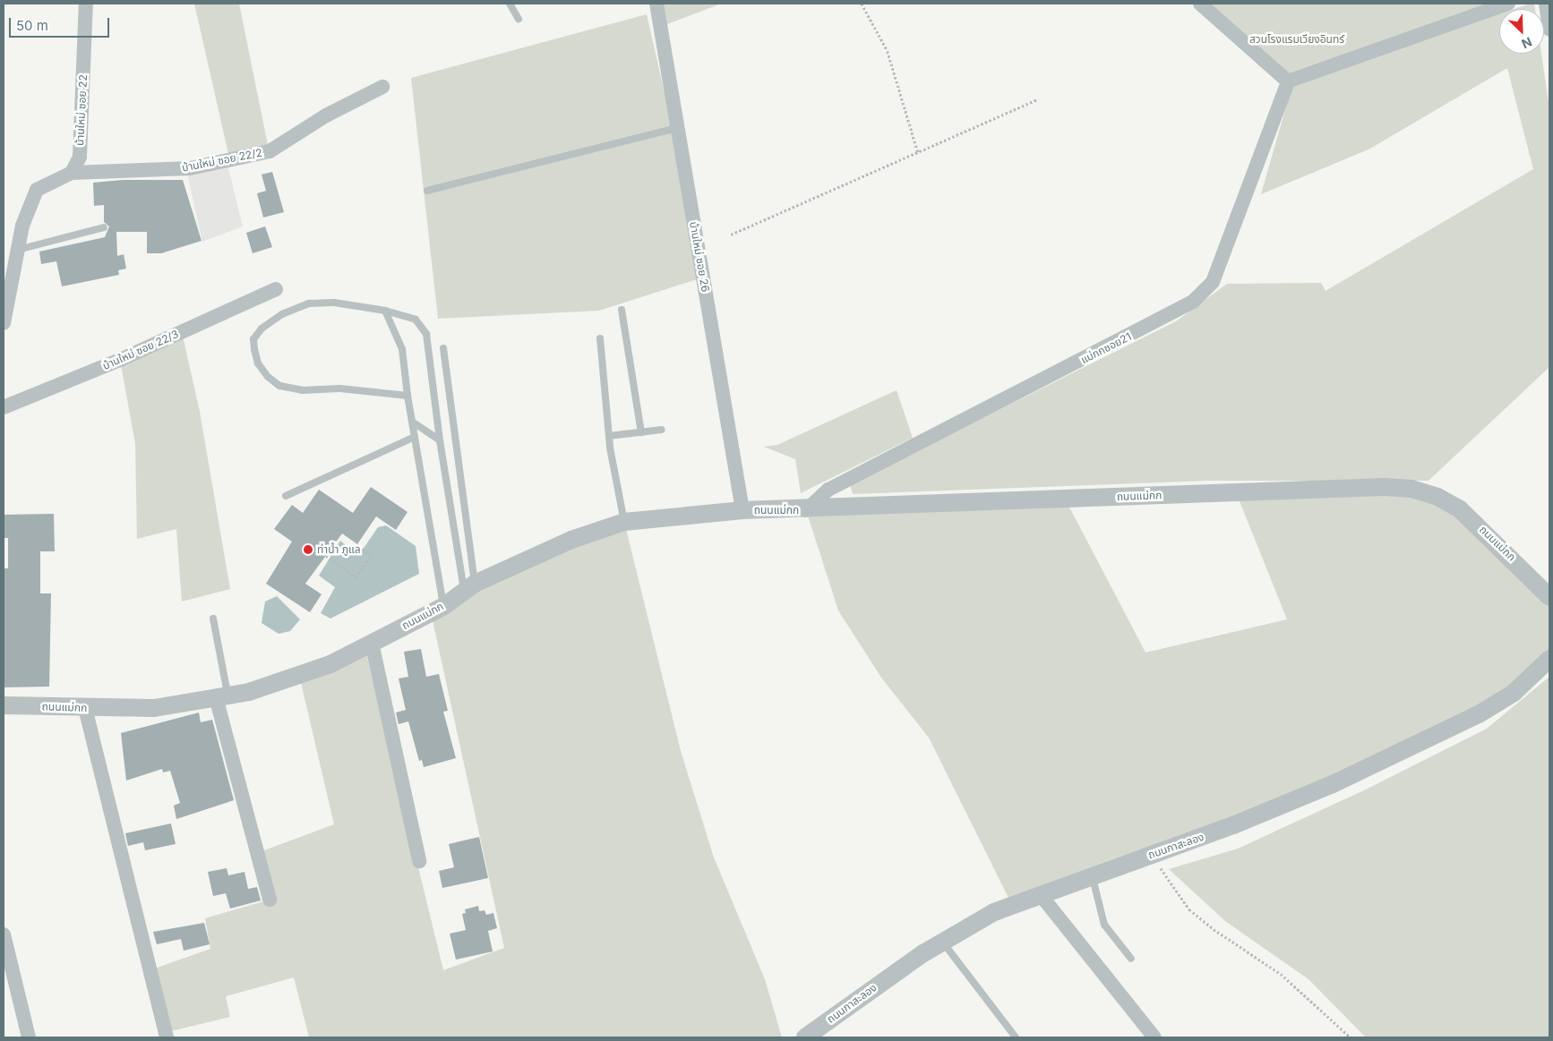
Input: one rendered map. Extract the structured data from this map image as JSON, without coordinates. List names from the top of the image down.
{
  "streets": {
    "street": [
      "บ้านใหม่ ซอย 22",
      "บ้านใหม่ ซอย 22/2",
      "บ้านใหม่ ซอย 26",
      "แม่กกซอย21",
      "บ้านใหม่ ซอย 22/3",
      "ถนนแม่กก",
      "ถนนกาสะลอง"
    ]
  },
  "crossings": [
    ["บ้านใหม่ ซอย 22", "บ้านใหม่ ซอย 22/2"],
    ["บ้านใหม่ ซอย 26", "ถนนแม่กก"],
    ["แม่กกซอย21", "ถนนแม่กก"]
  ],
  "parks": ["สวนโรงแรมเวียงอินทร์"],
  "places": ["ท่าน้ำ ภูแล"],
  "scale_bar": "50 m",
  "north": "bottom right"
}
